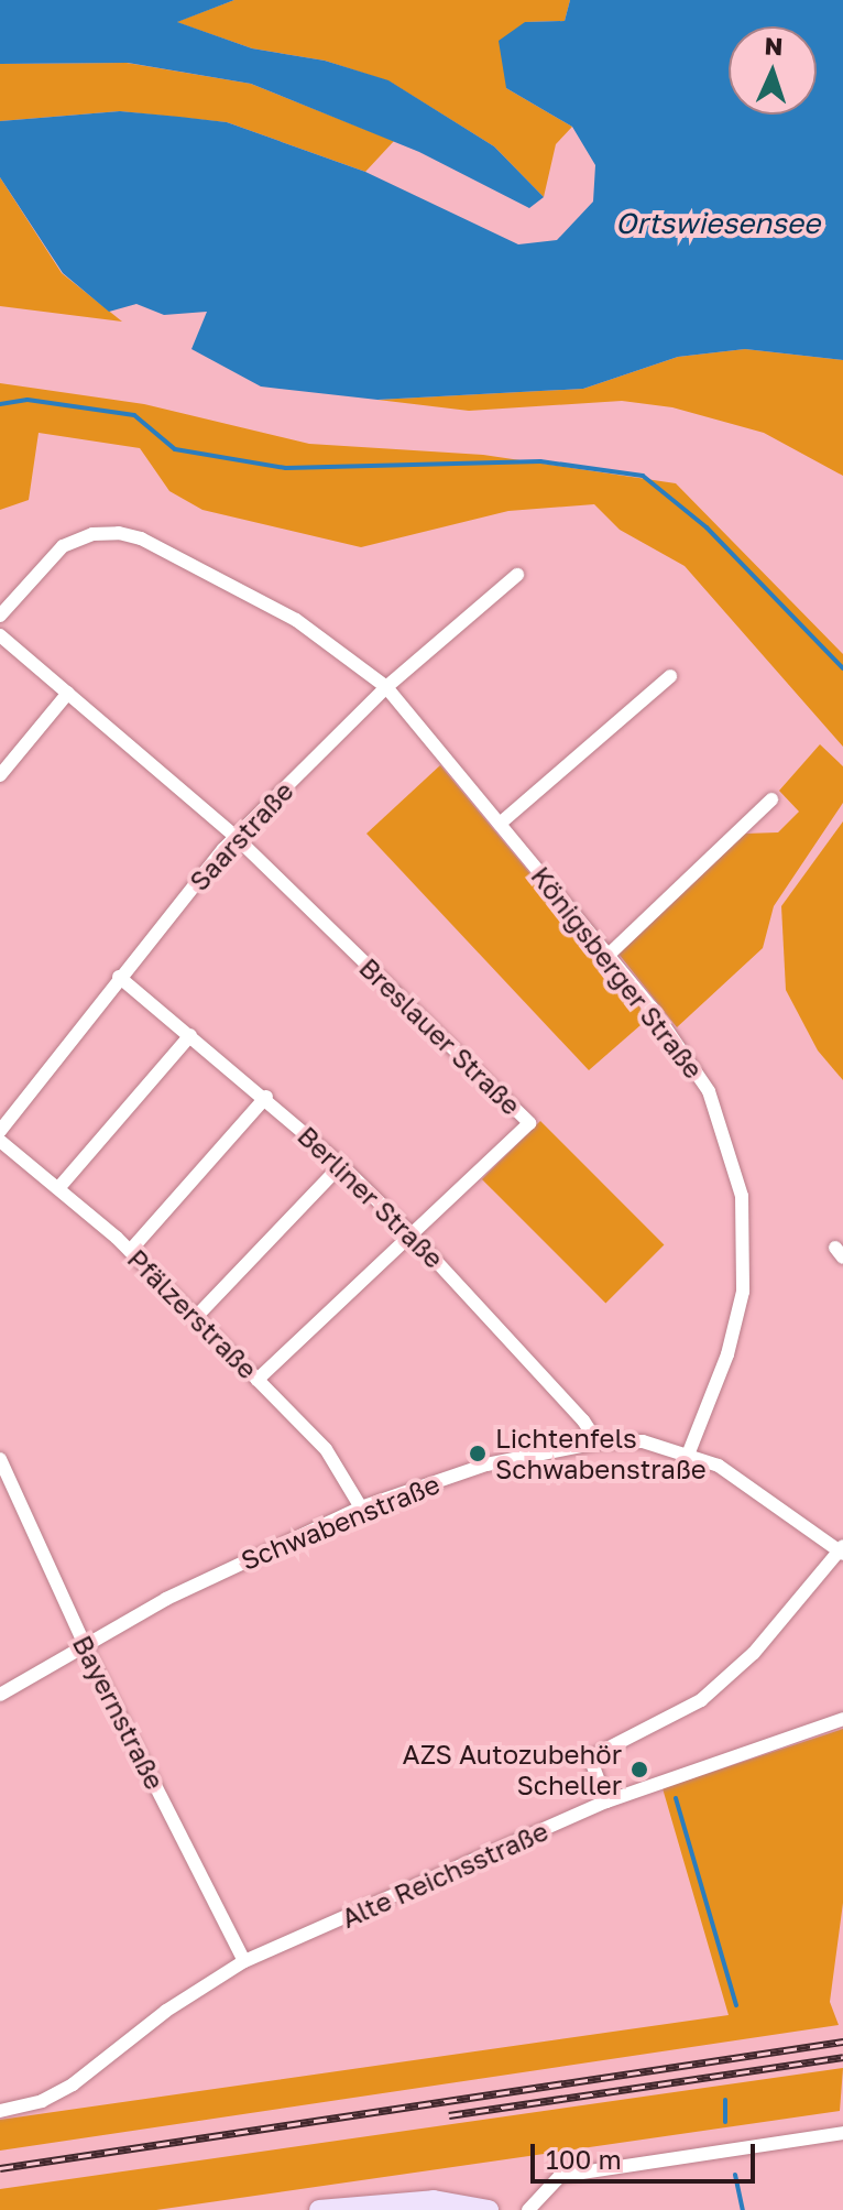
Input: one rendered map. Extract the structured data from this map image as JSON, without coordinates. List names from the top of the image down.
{
  "streets": {
    "street": [
      "Saarstraße",
      "Königsberger Straße",
      "Breslauer Straße",
      "Berliner Straße",
      "Pfälzerstraße",
      "Schwabenstraße",
      "Bayernstraße",
      "Alte Reichsstraße"
    ]
  },
  "crossings": [
    ["Saarstraße", "Königsberger Straße"],
    ["Saarstraße", "Breslauer Straße"],
    ["Saarstraße", "Berliner Straße"],
    ["Königsberger Straße", "Schwabenstraße"],
    ["Breslauer Straße", "Berliner Straße"],
    ["Berliner Straße", "Schwabenstraße"],
    ["Pfälzerstraße", "Schwabenstraße"],
    ["Schwabenstraße", "Bayernstraße"],
    ["Bayernstraße", "Alte Reichsstraße"]
  ],
  "water": ["Ortswiesensee"],
  "places": ["Lichtenfels Schwabenstraße", "AZS Autozubehör Scheller"],
  "scale_bar": "100 m",
  "north": "top"
}
